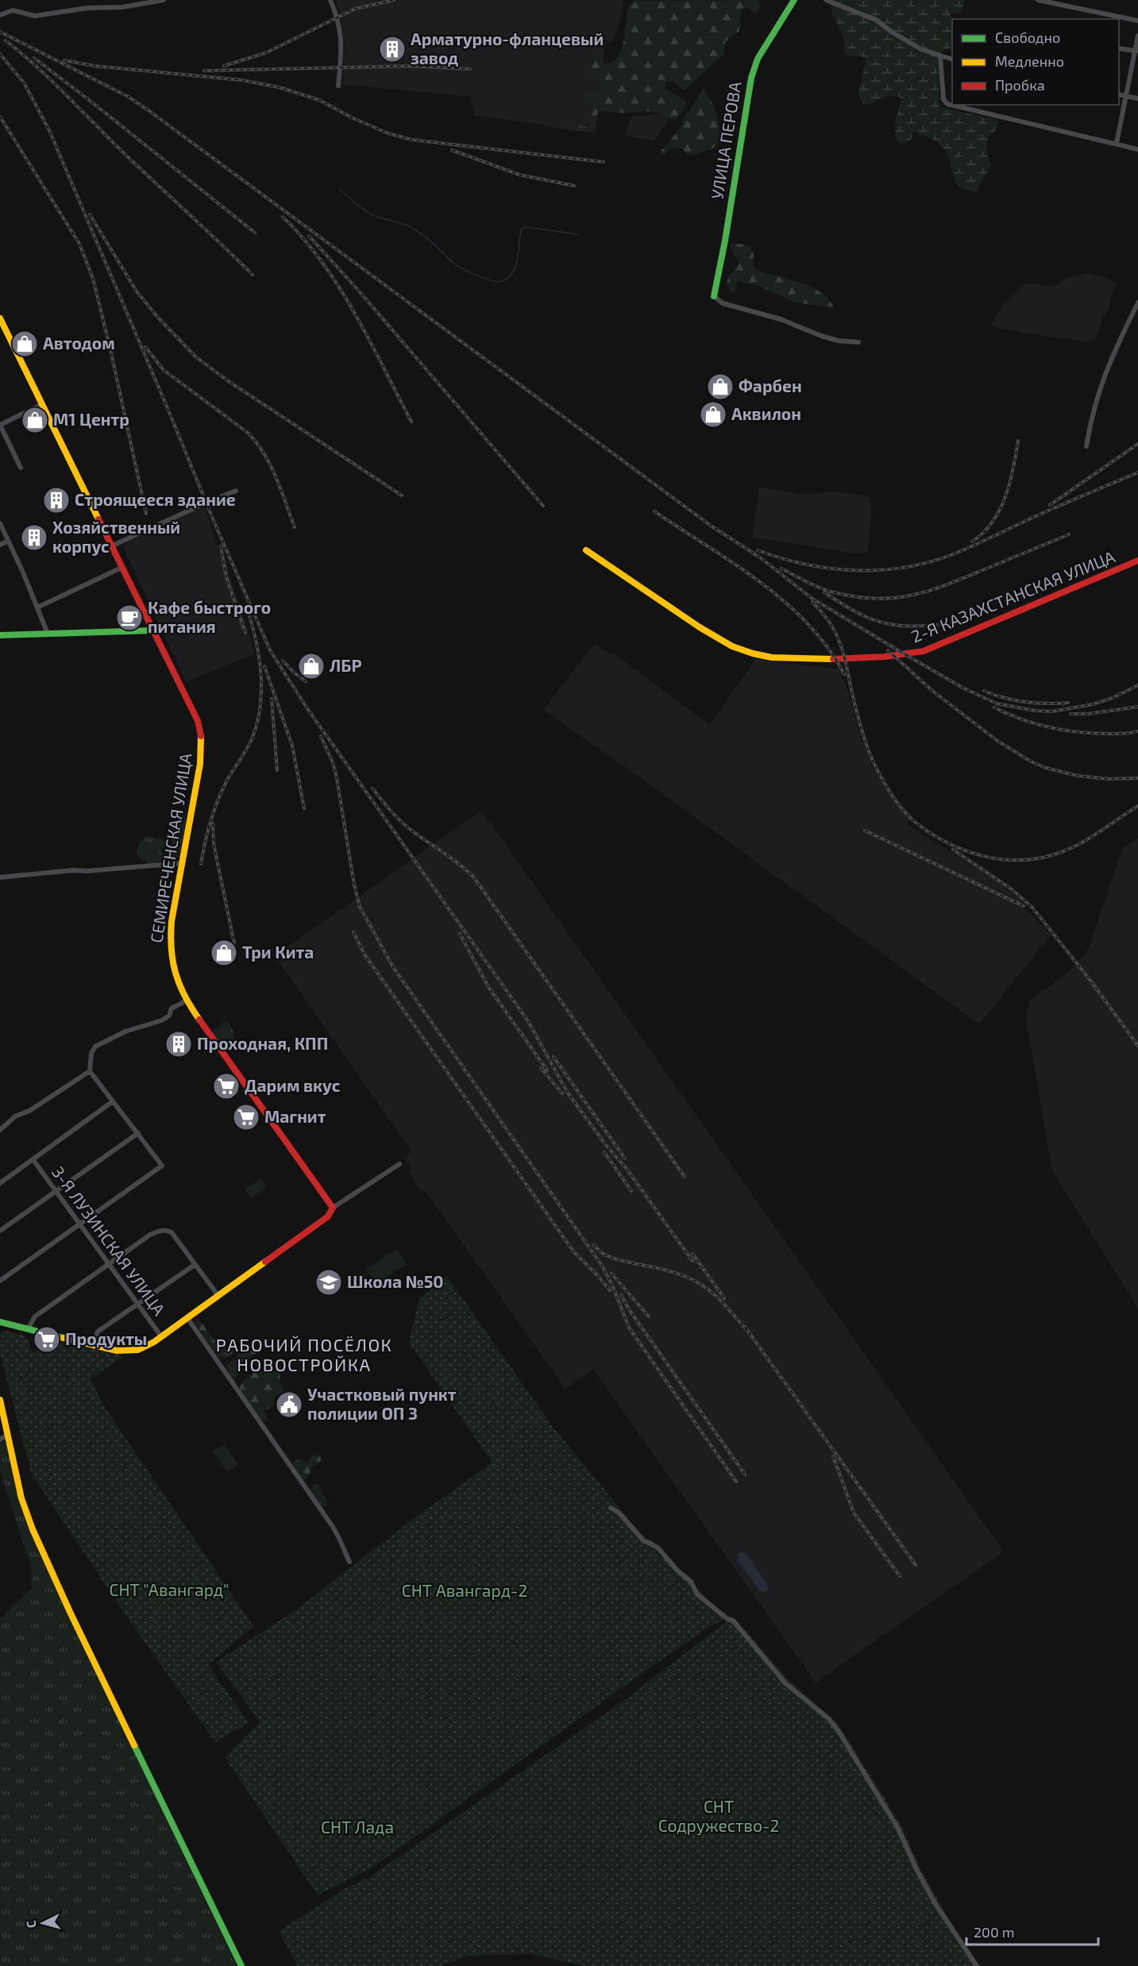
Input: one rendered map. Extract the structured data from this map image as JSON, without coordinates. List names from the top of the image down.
{
  "streets": {
    "street": [
      "УЛИЦА ПЕРОВА",
      "2-Я КАЗАХСТАНСКАЯ УЛИЦА",
      "СЕМИРЕЧЕНСКАЯ УЛИЦА",
      "3-Я ЛУЗИНСКАЯ УЛИЦА"
    ]
  },
  "districts": ["РАБОЧИЙ ПОСЁЛОК НОВОСТРОЙКА"],
  "parks": [
    "СНТ \"Авангард\"",
    "СНТ Авангард-2",
    "СНТ Содружество-2",
    "СНТ Лада"
  ],
  "places": {
    "building": [
      "Арматурно-фланцевый завод",
      "Строящееся здание",
      "Хозяйственный корпус",
      "Проходная, КПП"
    ],
    "shop": [
      "Автодом",
      "Фарбен",
      "Аквилон",
      "М1 Центр",
      "ЛБР",
      "Три Кита"
    ],
    "cafe": ["Кафе быстрого питания"],
    "supermarket": ["Дарим вкус", "Магнит", "Продукты"],
    "school or university": ["Школа №50"],
    "public building": ["Участковый пункт полиции ОП 3"]
  },
  "legend": ["Свободно", "Медленно", "Пробка"],
  "scale_bar": "200 m",
  "north": "left"
}
